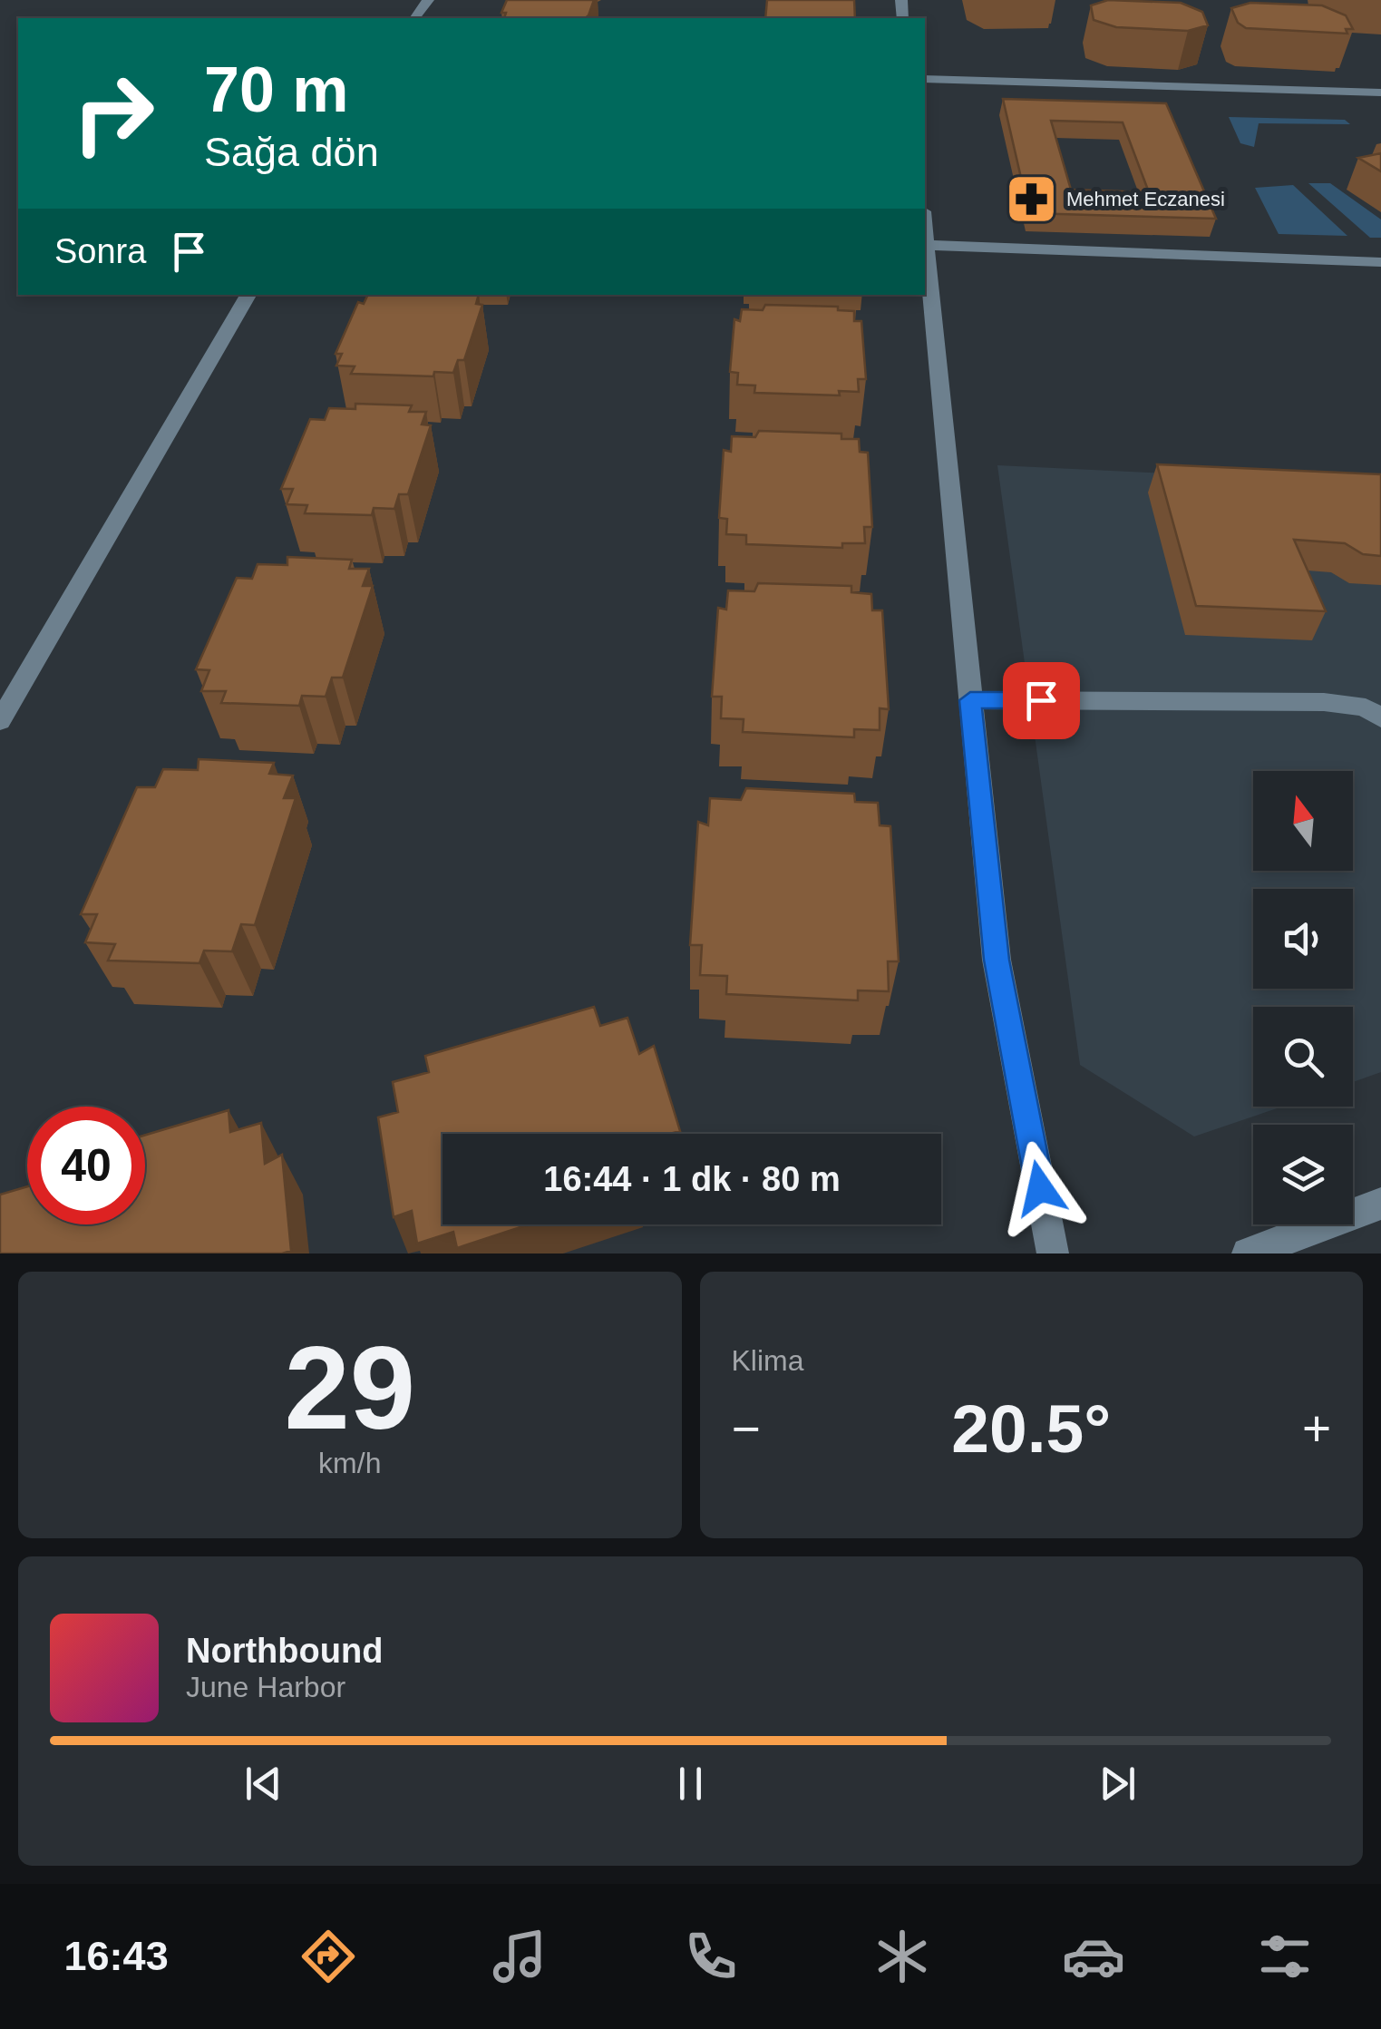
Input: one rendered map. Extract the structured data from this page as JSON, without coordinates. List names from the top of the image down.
{
  "places": {
    "pharmacy": ["Mehmet Eczanesi"]
  },
  "north": "top",
  "page": {
    "turn": ["70 m", "Sağa dön"],
    "then": "Sonra",
    "limit": "40",
    "trip": "16:44 · 1 dk · 80 m",
    "tile": [
      ["29", "km/h"],
      "Klima"
    ],
    "heat": ["−", "20.5°", "+"],
    "song": ["Northbound", "June Harbor"],
    "tabs": "16:43"
  }
}
